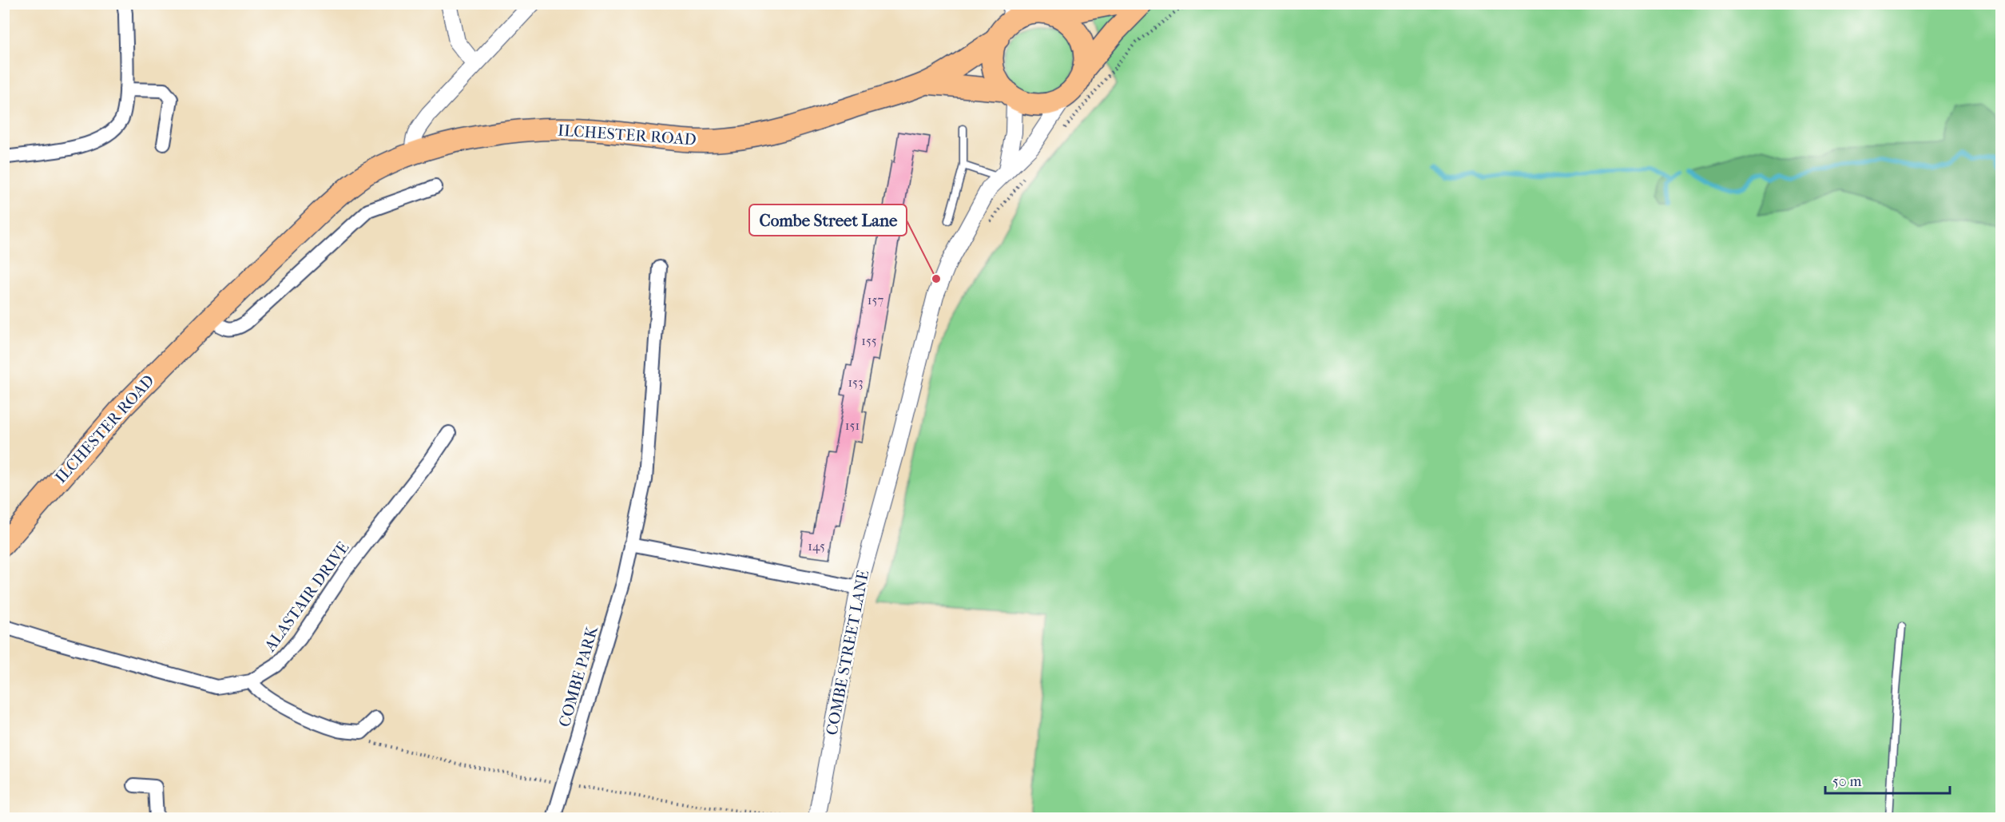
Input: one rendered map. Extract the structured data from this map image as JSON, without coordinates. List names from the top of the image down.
{
  "streets": {
    "highway": ["ILCHESTER ROAD"],
    "street": ["ALASTAIR DRIVE", "COMBE STREET LANE", "COMBE PARK"]
  },
  "crossings": [
    ["ILCHESTER ROAD", "COMBE STREET LANE"]
  ],
  "places": ["Combe Street Lane"],
  "house_numbers": [
    "157",
    "155",
    "153",
    "151",
    "145"
  ],
  "scale_bar": "50 m"
}
